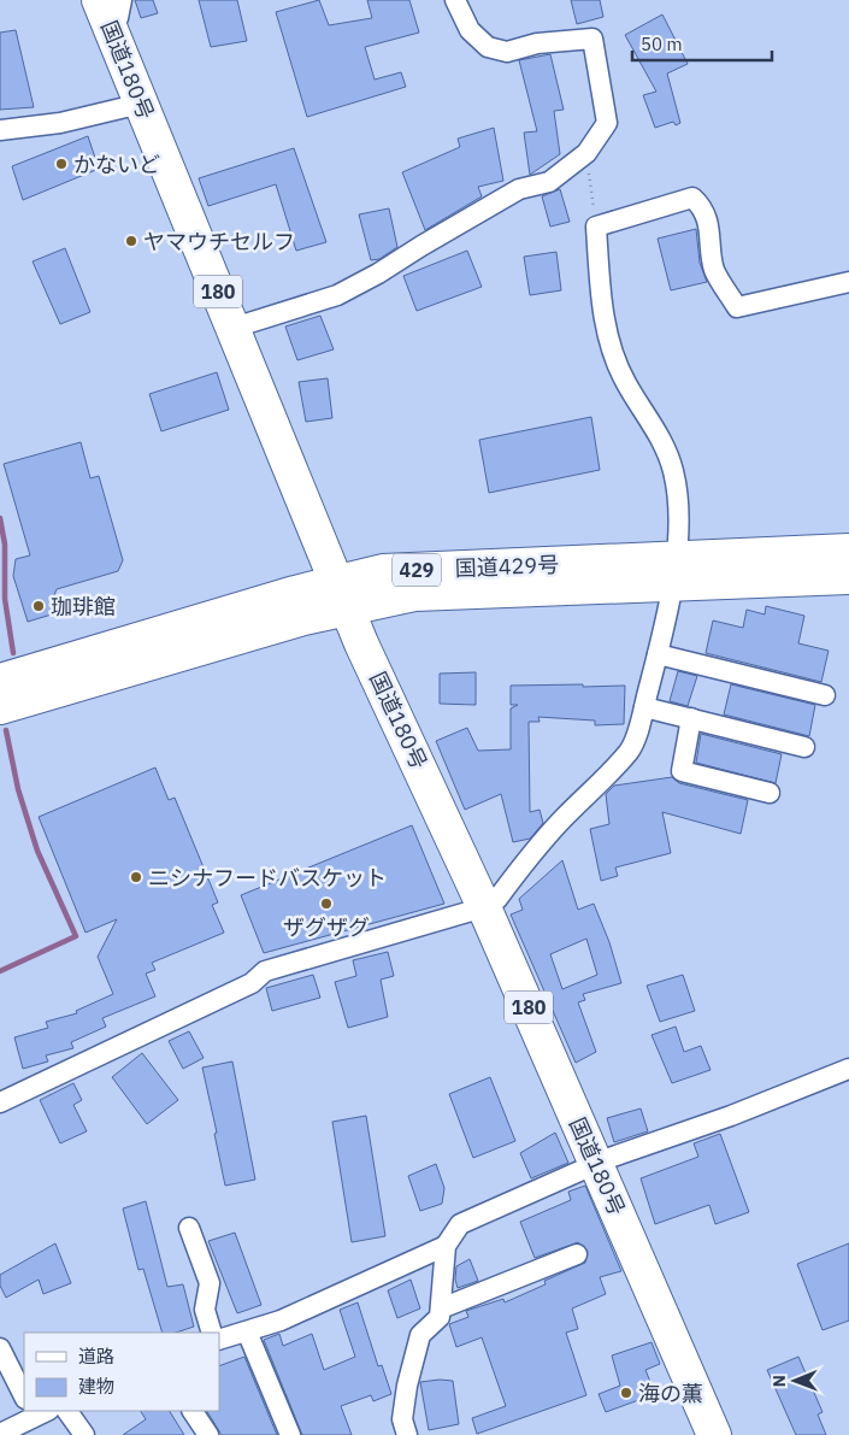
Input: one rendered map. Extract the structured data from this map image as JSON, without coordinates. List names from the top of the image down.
{
  "streets": {
    "highway": [
      "国道180号",
      "180",
      "国道429号",
      "429"
    ]
  },
  "crossings": [
    ["国道180号", "国道429号"]
  ],
  "places": [
    "かないど",
    "ヤマウチセルフ",
    "珈琲館",
    "ニシナフードバスケット",
    "ザグザグ",
    "海の薫"
  ],
  "legend": ["道路", "建物"],
  "scale_bar": "50 m",
  "north": "left"
}
